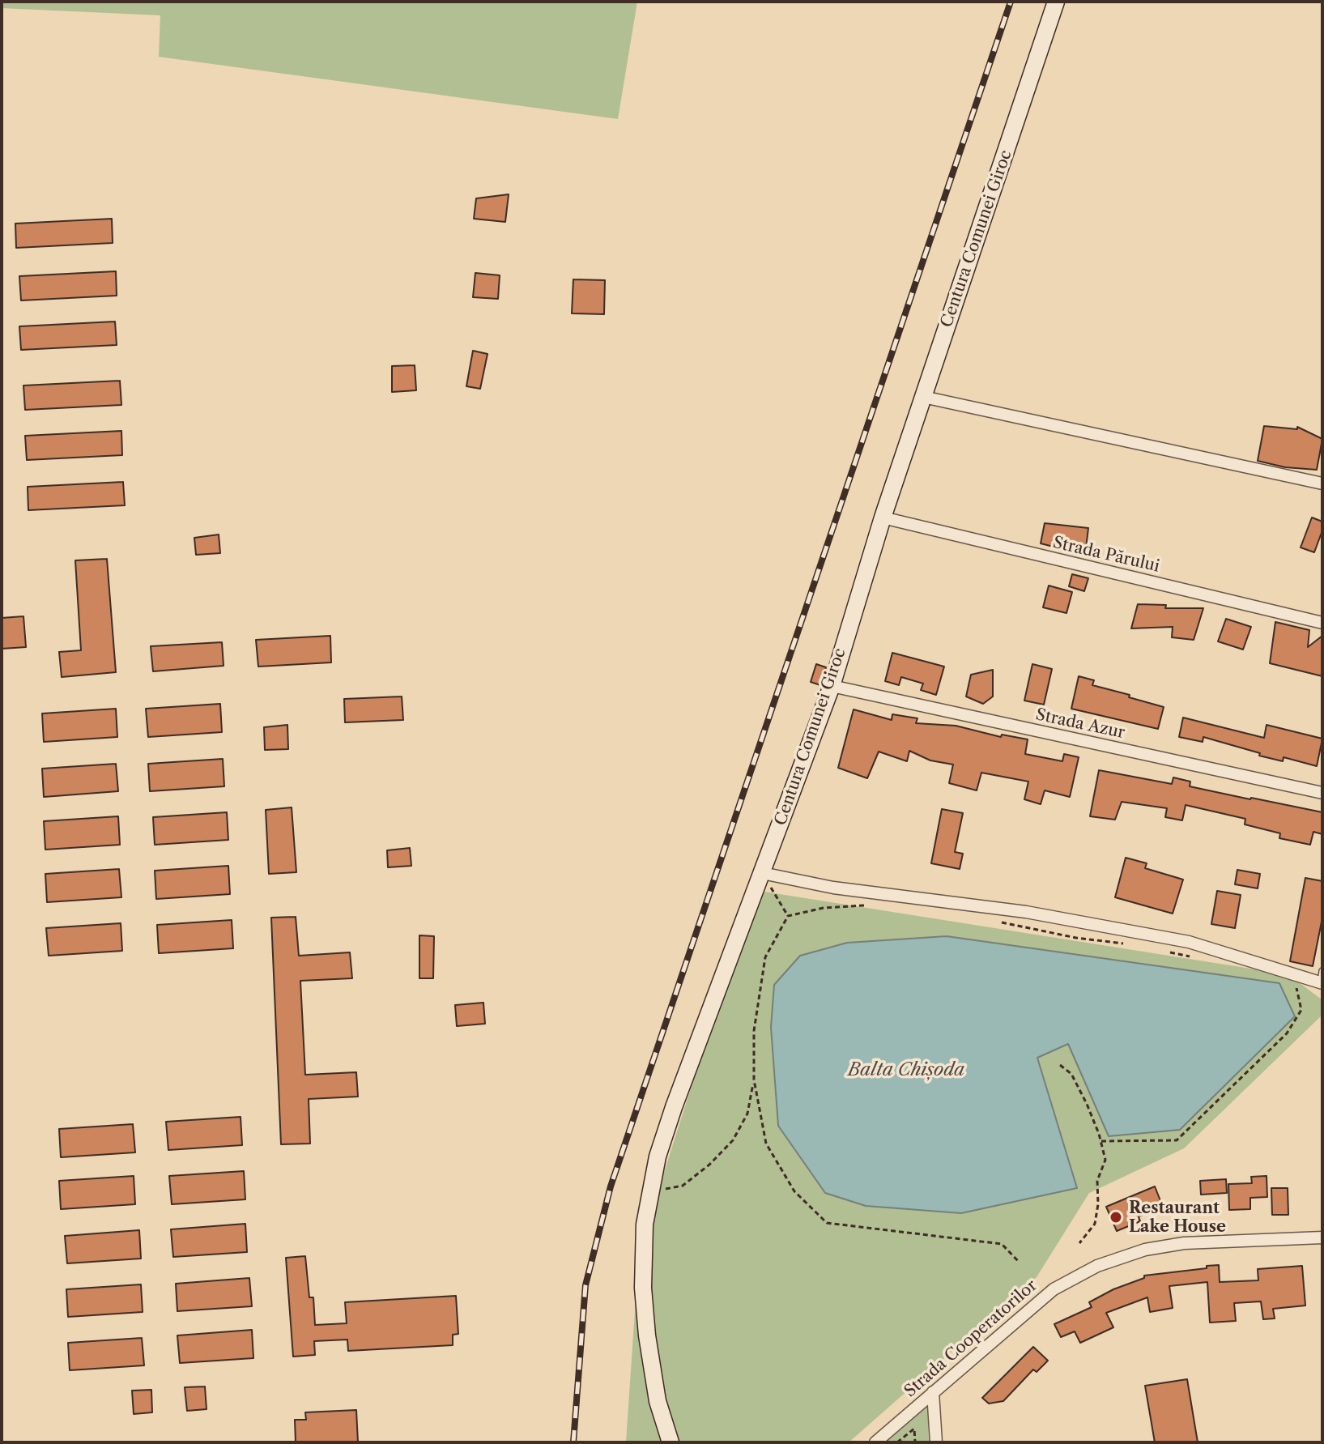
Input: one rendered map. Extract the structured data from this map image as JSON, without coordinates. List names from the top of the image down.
{
  "streets": {
    "main road": ["Centura Comunei Giroc"],
    "street": ["Strada Părului", "Strada Azur", "Strada Cooperatorilor"]
  },
  "crossings": [
    ["Centura Comunei Giroc", "Strada Părului"],
    ["Centura Comunei Giroc", "Strada Azur"]
  ],
  "water": ["Balta Chișoda"],
  "places": ["Restaurant Lake House"]
}
